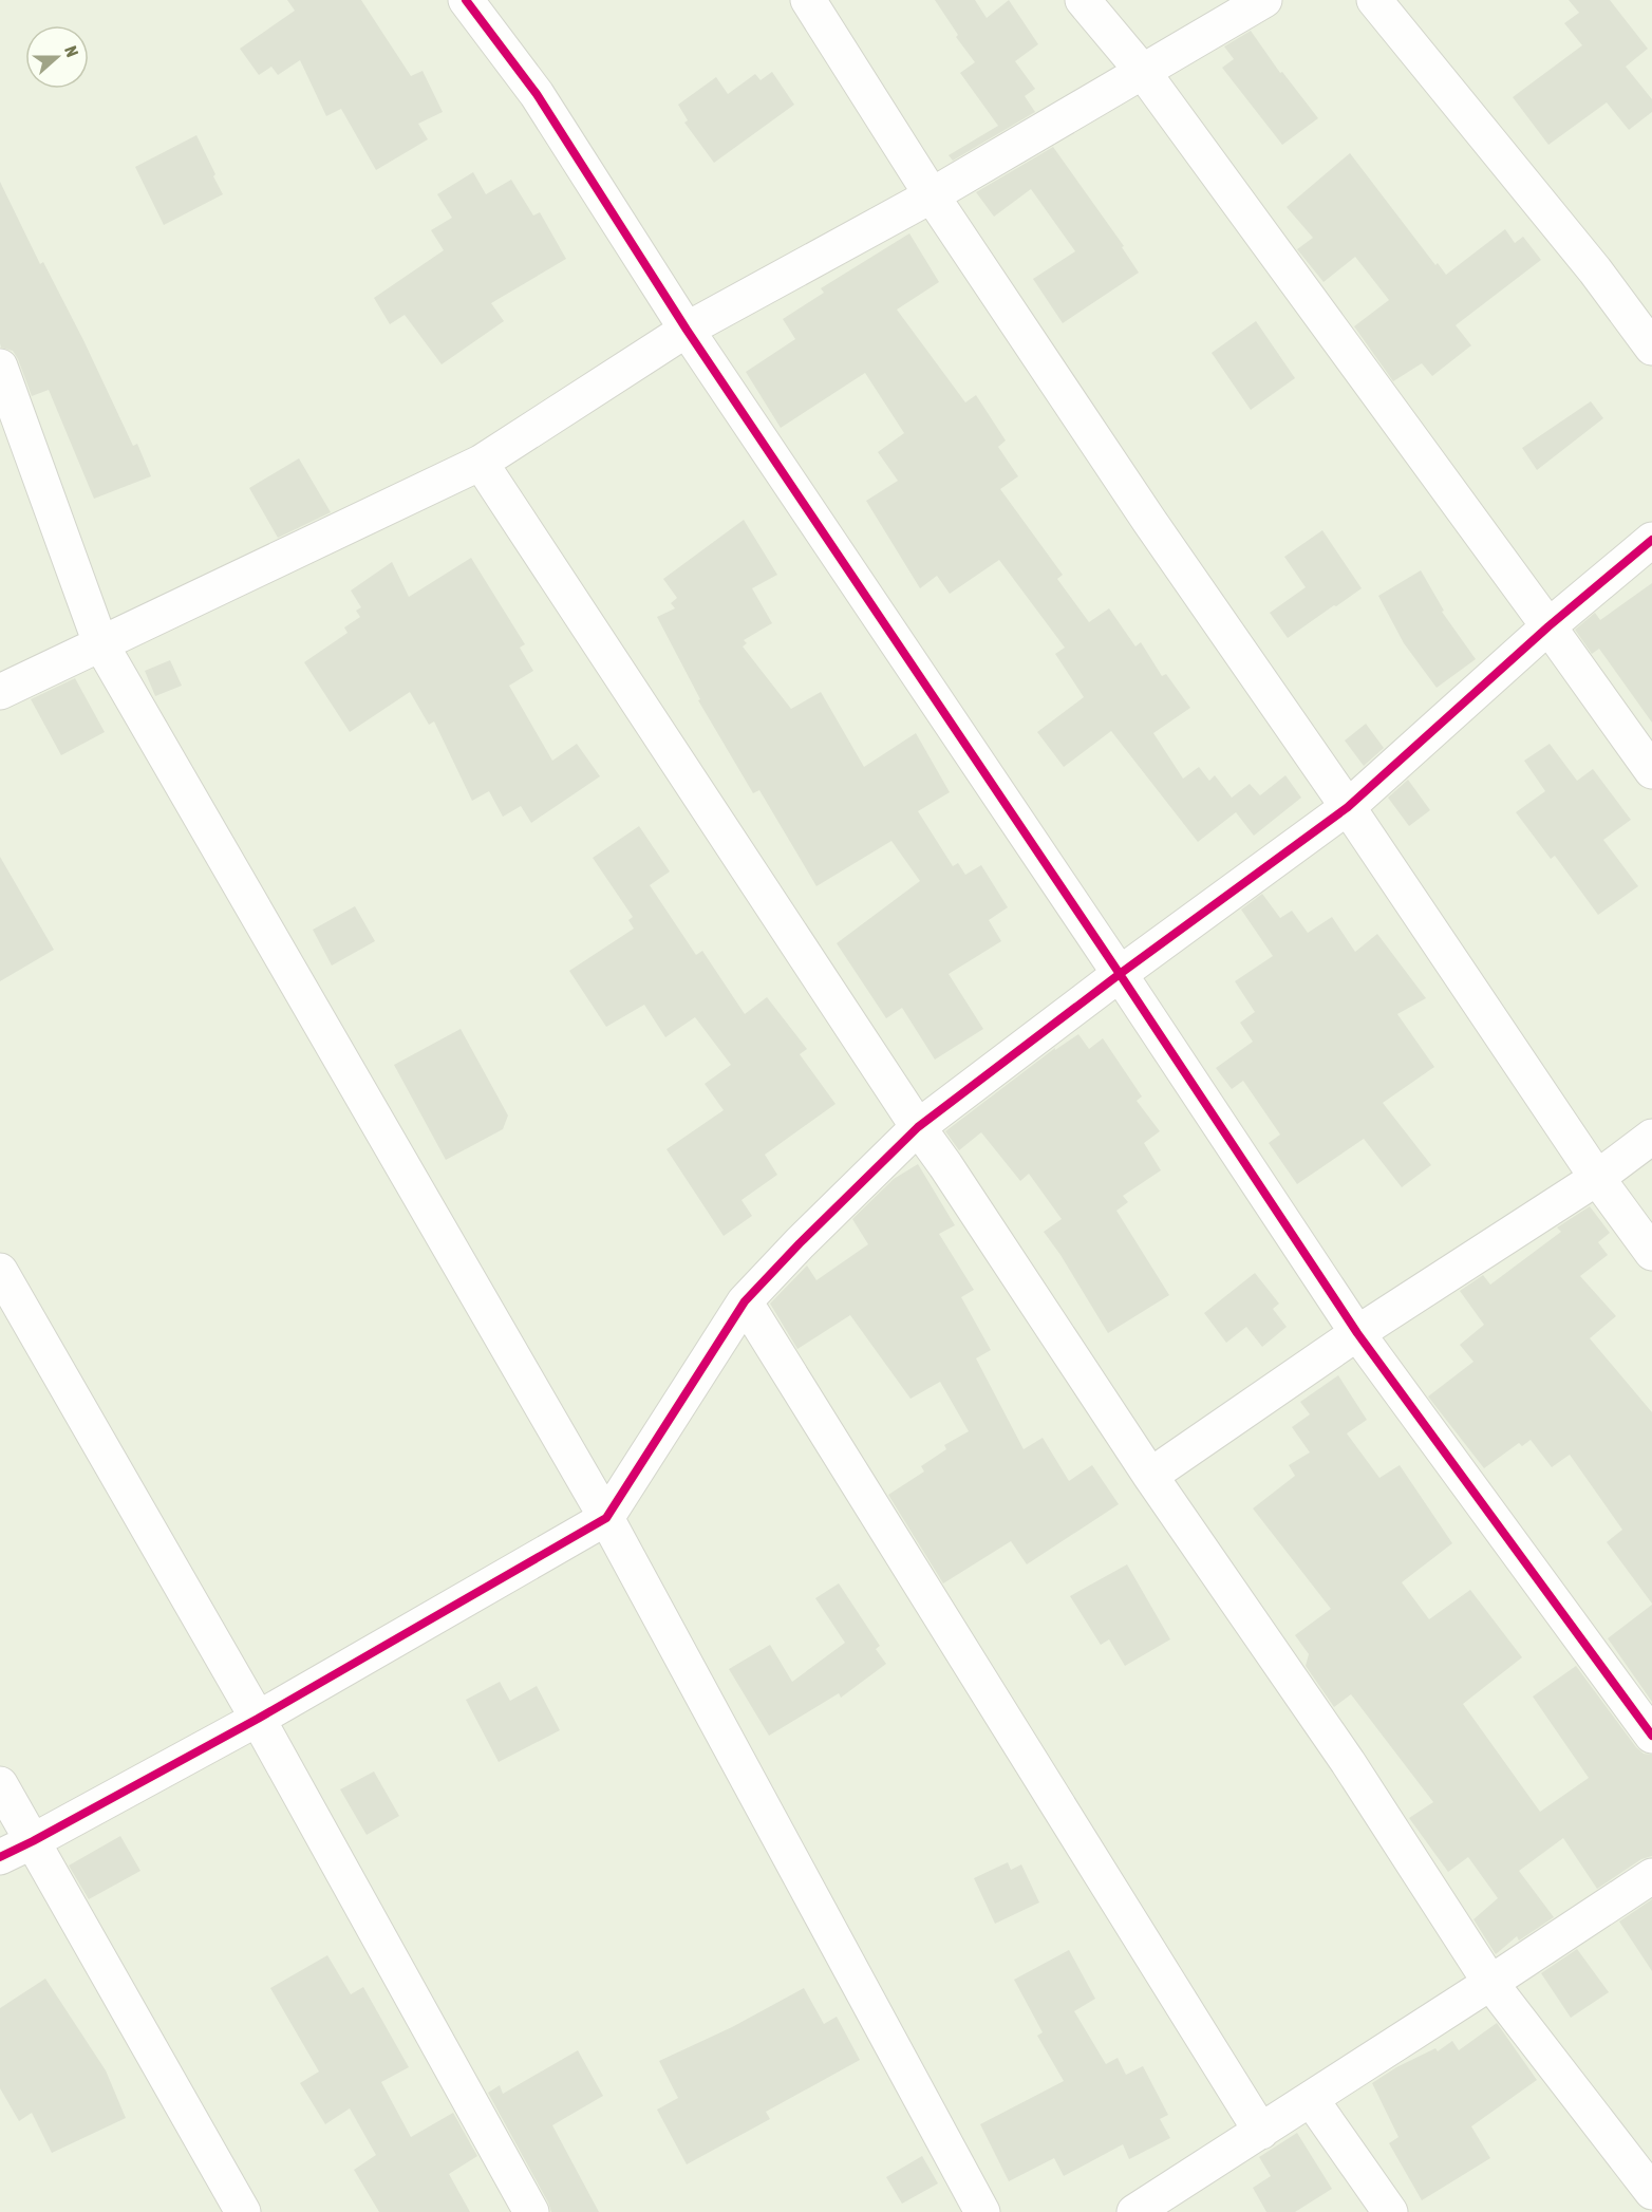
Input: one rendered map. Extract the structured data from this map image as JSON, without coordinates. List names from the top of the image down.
{
  "north": "right"
}
